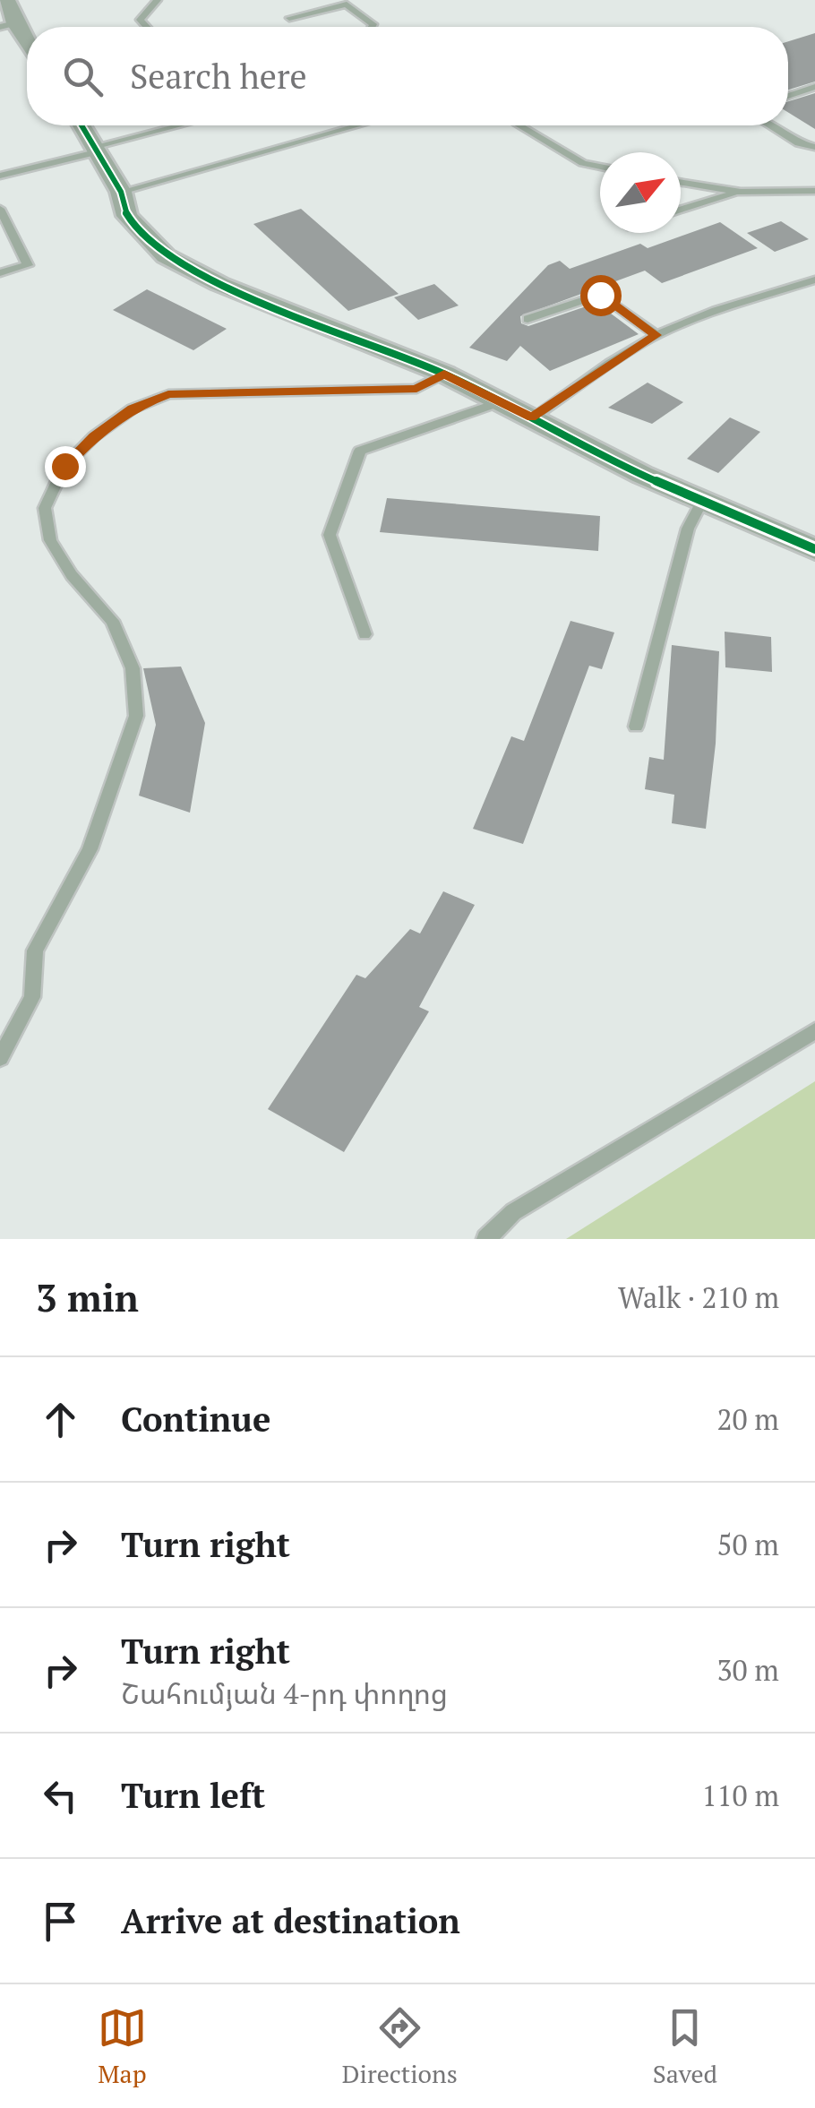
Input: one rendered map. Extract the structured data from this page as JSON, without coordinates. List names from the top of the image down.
{
  "north": "top right",
  "page": {
    "search": "Search here",
    "heading": ["3 min", "Walk · 210 m"],
    "list": [
      ["Continue", "20 m"],
      ["Turn right", "50 m"],
      ["Turn right", "Շահումյան 4-րդ փողոց", "30 m"],
      ["Turn left", "110 m"],
      "Arrive at destination"
    ],
    "nav": ["Map", "Directions", "Saved"]
  }
}
